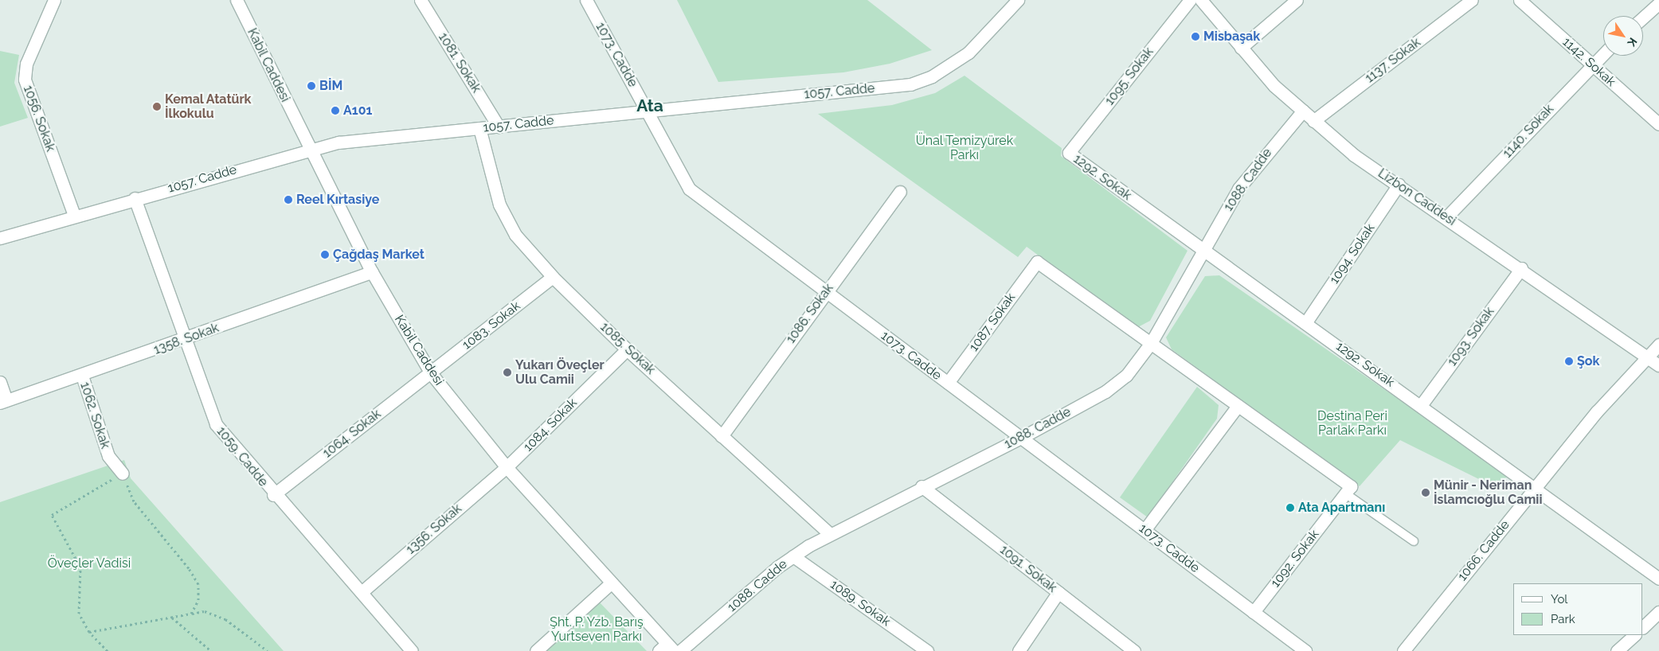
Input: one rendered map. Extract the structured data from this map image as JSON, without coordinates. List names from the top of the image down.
{
  "streets": {
    "street": [
      "1073. Cadde",
      "1137. Sokak",
      "1142. Sokak",
      "1081. Sokak",
      "Kabil Caddesi",
      "1095. Sokak",
      "1057. Cadde",
      "1056. Sokak",
      "1140. Sokak",
      "1292. Sokak",
      "1088. Cadde",
      "Lizbon Caddesi",
      "1094. Sokak",
      "1086. Sokak",
      "1087. Sokak",
      "1083. Sokak",
      "1093. Sokak",
      "1358. Sokak",
      "1085. Sokak",
      "1062. Sokak",
      "1084. Sokak",
      "1064. Sokak",
      "1059. Cadde",
      "1356. Sokak",
      "1066. Cadde",
      "1092. Sokak",
      "1091. Sokak",
      "1089. Sokak"
    ]
  },
  "crossings": [
    ["1073. Cadde", "1057. Cadde"],
    ["1073. Cadde", "1088. Cadde"],
    ["1073. Cadde", "1086. Sokak"],
    ["1073. Cadde", "1087. Sokak"],
    ["1073. Cadde", "1092. Sokak"],
    ["1137. Sokak", "Lizbon Caddesi"],
    ["1142. Sokak", "1140. Sokak"],
    ["1081. Sokak", "1057. Cadde"],
    ["Kabil Caddesi", "1057. Cadde"],
    ["Kabil Caddesi", "1083. Sokak"],
    ["Kabil Caddesi", "1358. Sokak"],
    ["Kabil Caddesi", "1084. Sokak"],
    ["Kabil Caddesi", "1064. Sokak"],
    ["Kabil Caddesi", "1356. Sokak"],
    ["1095. Sokak", "1292. Sokak"],
    ["1057. Cadde", "1056. Sokak"],
    ["1057. Cadde", "1085. Sokak"],
    ["1057. Cadde", "1059. Cadde"],
    ["1140. Sokak", "Lizbon Caddesi"],
    ["1292. Sokak", "1088. Cadde"],
    ["1292. Sokak", "1094. Sokak"],
    ["1292. Sokak", "1093. Sokak"],
    ["1292. Sokak", "1066. Cadde"],
    ["1088. Cadde", "Lizbon Caddesi"],
    ["1088. Cadde", "1087. Sokak"],
    ["1088. Cadde", "1085. Sokak"],
    ["1088. Cadde", "1091. Sokak"],
    ["1088. Cadde", "1089. Sokak"],
    ["Lizbon Caddesi", "1094. Sokak"],
    ["Lizbon Caddesi", "1093. Sokak"],
    ["Lizbon Caddesi", "1066. Cadde"],
    ["1086. Sokak", "1085. Sokak"],
    ["1083. Sokak", "1085. Sokak"],
    ["1083. Sokak", "1064. Sokak"],
    ["1358. Sokak", "1062. Sokak"],
    ["1358. Sokak", "1059. Cadde"],
    ["1085. Sokak", "1084. Sokak"],
    ["1084. Sokak", "1356. Sokak"],
    ["1064. Sokak", "1059. Cadde"],
    ["1059. Cadde", "1356. Sokak"]
  ],
  "districts": ["Ata"],
  "parks": [
    "Ünal Temizyürek Parkı",
    "Destina Peri Parlak Parkı",
    "Öveçler Vadisi",
    "Şht. P. Yzb. Barış Yurtseven Parkı"
  ],
  "places": [
    "Misbaşak",
    "BİM",
    "Kemal Atatürk İlkokulu",
    "A101",
    "Reel Kırtasiye",
    "Çağdaş Market",
    "Şok",
    "Yukarı Öveçler Ulu Camii",
    "Münir - Neriman İslamcıoğlu Camii",
    "Ata Apartmanı"
  ],
  "legend": ["Yol", "Park"],
  "north": "bottom right"
}
